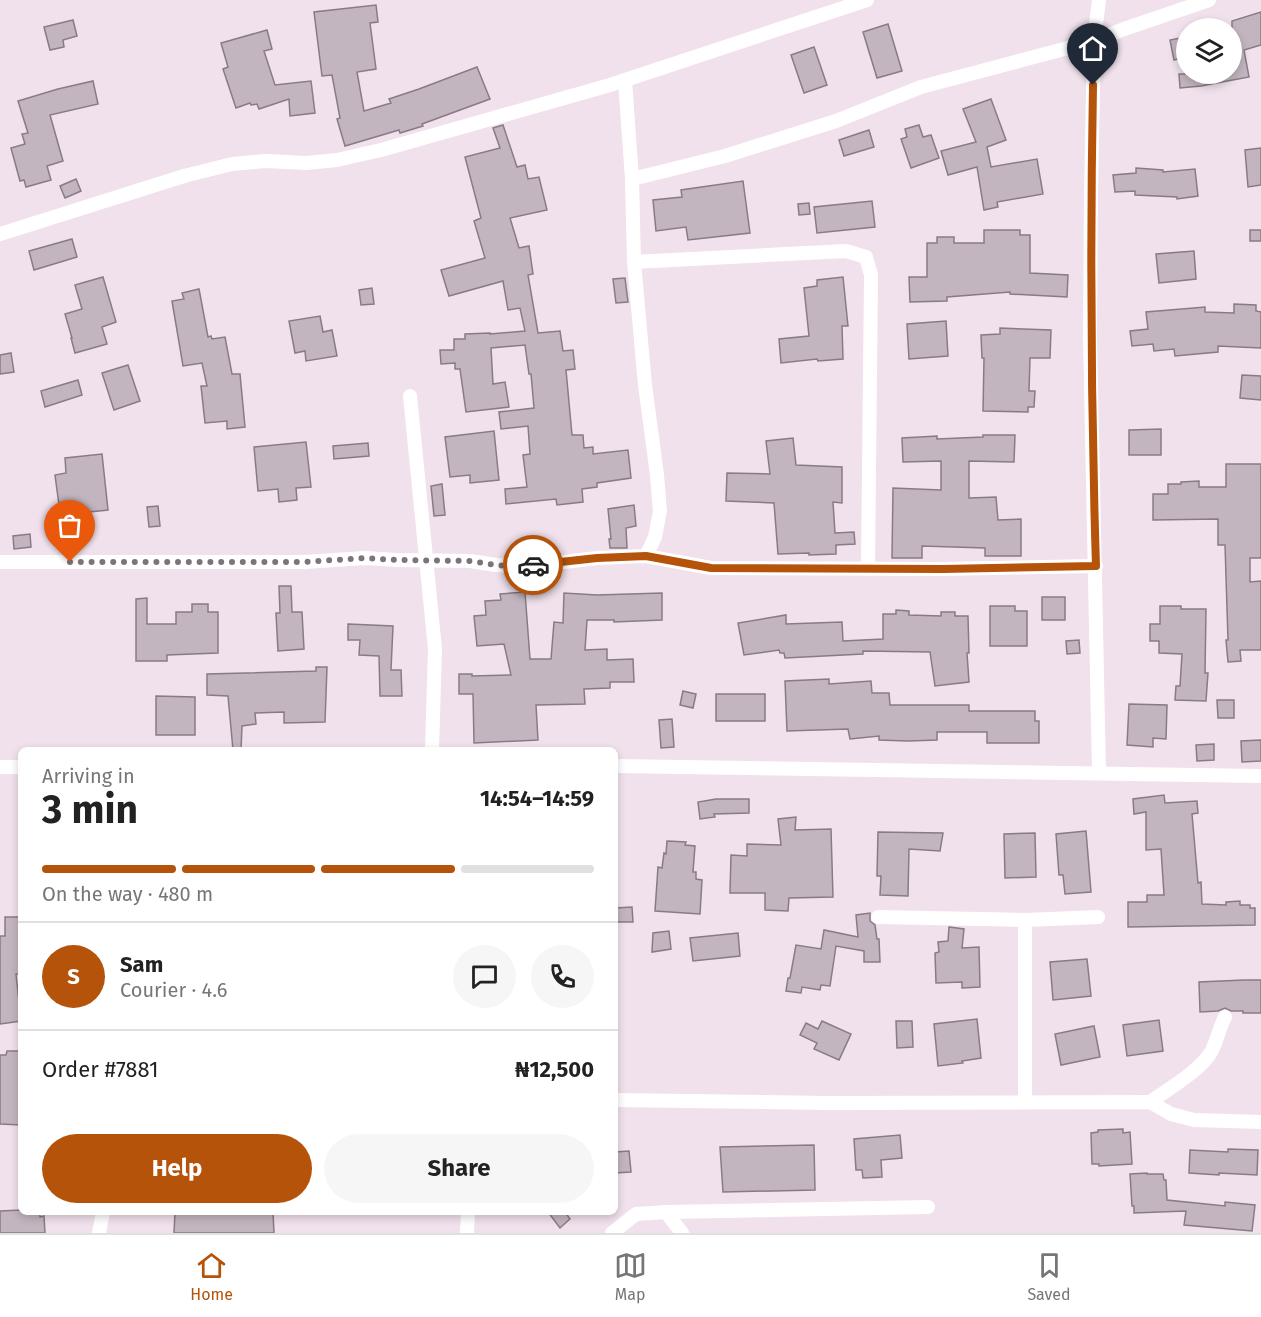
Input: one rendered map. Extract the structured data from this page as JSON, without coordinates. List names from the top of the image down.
{
  "page": {
    "heading": ["3 min", "Arriving in", "14:54–14:59"],
    "panel": [
      "Sam",
      "Courier · 4.6",
      "Order #7881",
      "₦12,500"
    ],
    "bar": "On the way · 480 m",
    "round": "S",
    "buttons": ["Help", "Share"],
    "tabs": ["Home", "Map", "Saved"]
  }
}
